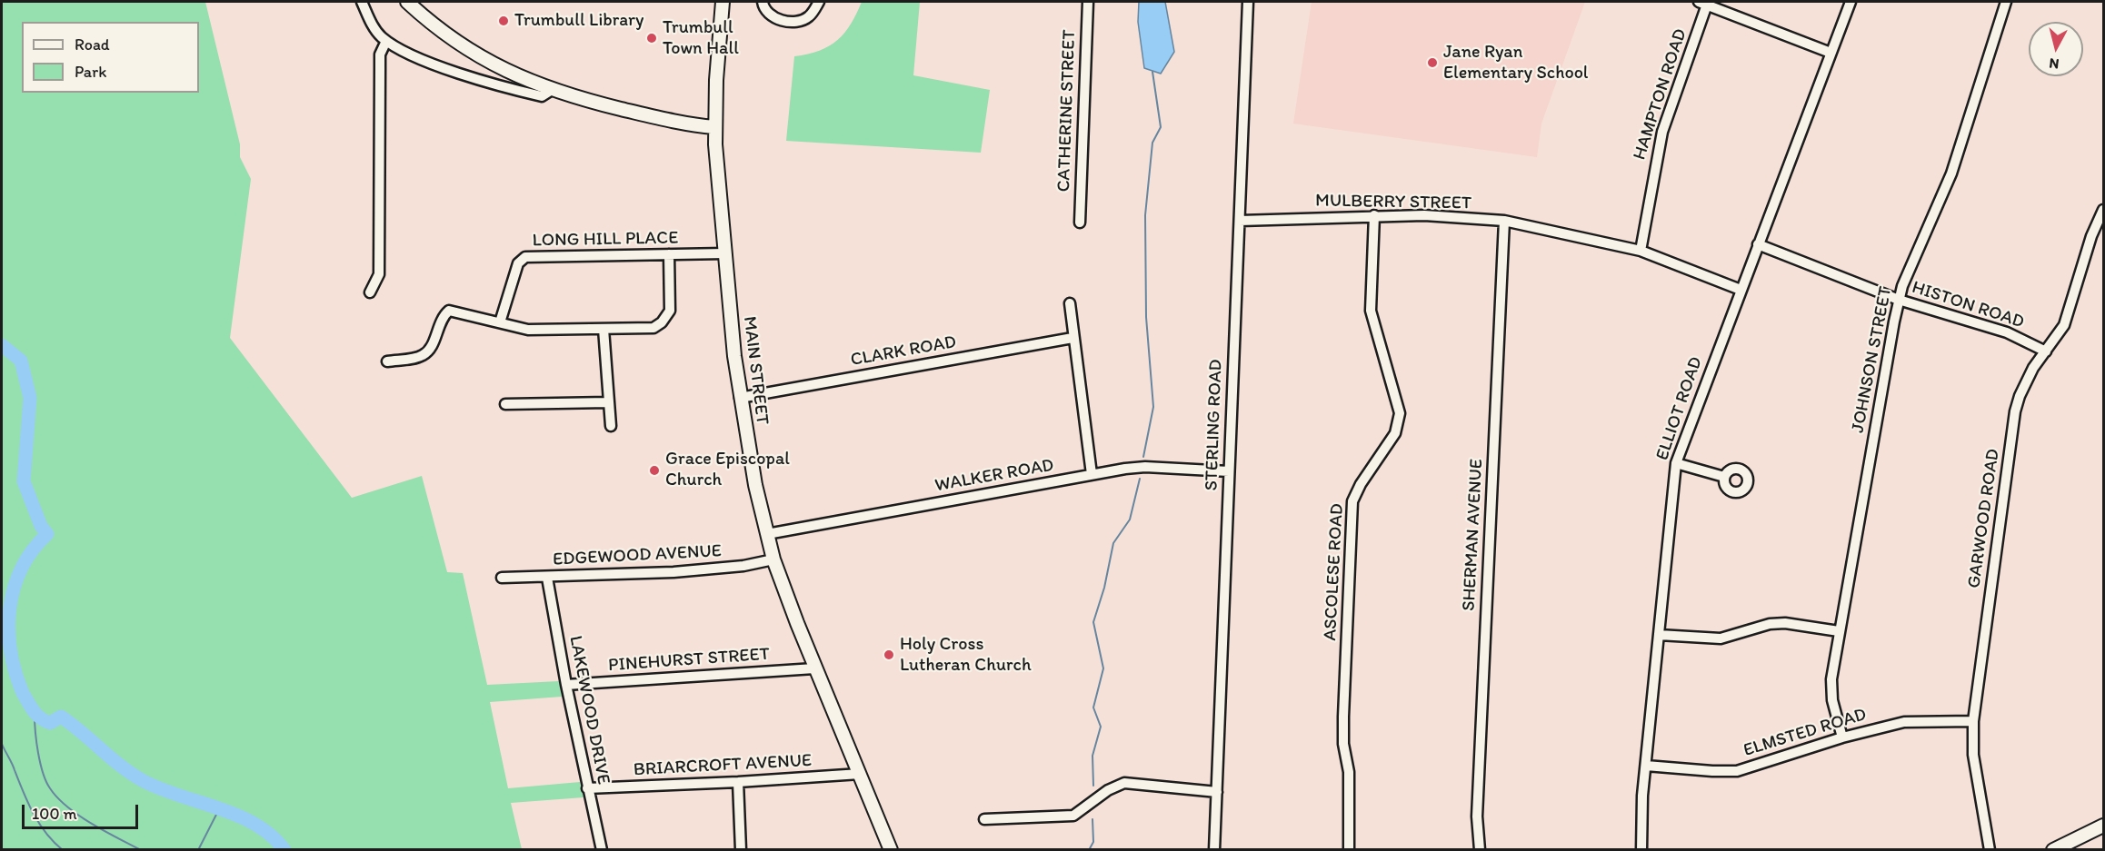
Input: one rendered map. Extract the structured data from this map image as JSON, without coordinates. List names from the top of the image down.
{
  "streets": {
    "main road": ["MAIN STREET"],
    "street": [
      "HAMPTON ROAD",
      "CATHERINE STREET",
      "MULBERRY STREET",
      "LONG HILL PLACE",
      "HISTON ROAD",
      "CLARK ROAD",
      "JOHNSON STREET",
      "ELLIOT ROAD",
      "STERLING ROAD",
      "WALKER ROAD",
      "GARWOOD ROAD",
      "SHERMAN AVENUE",
      "EDGEWOOD AVENUE",
      "ASCOLESE ROAD",
      "PINEHURST STREET",
      "LAKEWOOD DRIVE",
      "ELMSTED ROAD",
      "BRIARCROFT AVENUE"
    ]
  },
  "crossings": [
    ["HAMPTON ROAD", "MULBERRY STREET"],
    ["MULBERRY STREET", "STERLING ROAD"],
    ["MULBERRY STREET", "SHERMAN AVENUE"],
    ["MULBERRY STREET", "ASCOLESE ROAD"],
    ["LONG HILL PLACE", "MAIN STREET"],
    ["HISTON ROAD", "JOHNSON STREET"],
    ["HISTON ROAD", "ELLIOT ROAD"],
    ["HISTON ROAD", "GARWOOD ROAD"],
    ["CLARK ROAD", "MAIN STREET"],
    ["JOHNSON STREET", "ELMSTED ROAD"],
    ["MAIN STREET", "WALKER ROAD"],
    ["MAIN STREET", "EDGEWOOD AVENUE"],
    ["MAIN STREET", "PINEHURST STREET"],
    ["MAIN STREET", "BRIARCROFT AVENUE"],
    ["ELLIOT ROAD", "ELMSTED ROAD"],
    ["STERLING ROAD", "WALKER ROAD"],
    ["GARWOOD ROAD", "ELMSTED ROAD"],
    ["EDGEWOOD AVENUE", "LAKEWOOD DRIVE"],
    ["PINEHURST STREET", "LAKEWOOD DRIVE"],
    ["LAKEWOOD DRIVE", "BRIARCROFT AVENUE"]
  ],
  "places": [
    "Trumbull Library",
    "Trumbull Town Hall",
    "Jane Ryan Elementary School",
    "Grace Episcopal Church",
    "Holy Cross Lutheran Church"
  ],
  "legend": ["Road", "Park"],
  "scale_bar": "100 m",
  "north": "bottom"
}
